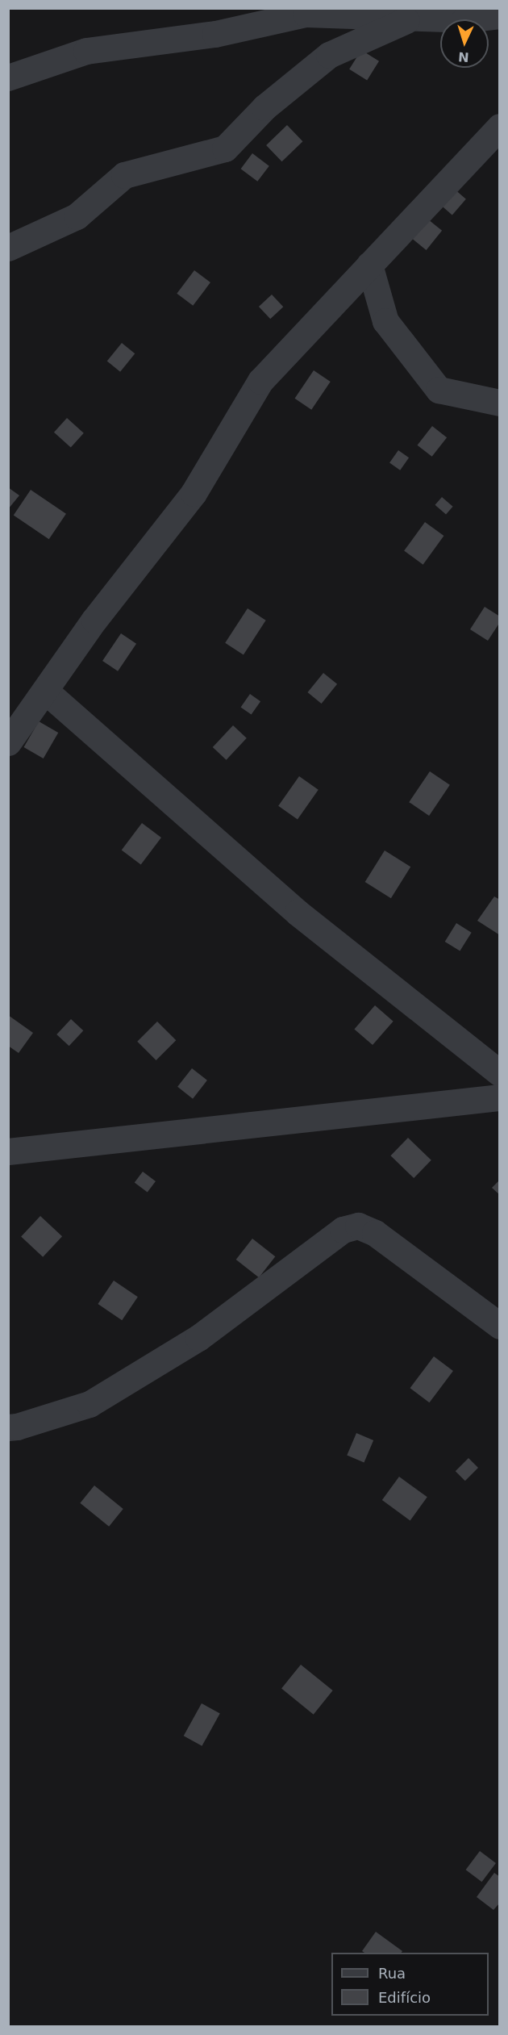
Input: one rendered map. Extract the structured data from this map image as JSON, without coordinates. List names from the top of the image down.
{
  "legend": ["Rua", "Edifício"],
  "north": "bottom"
}
